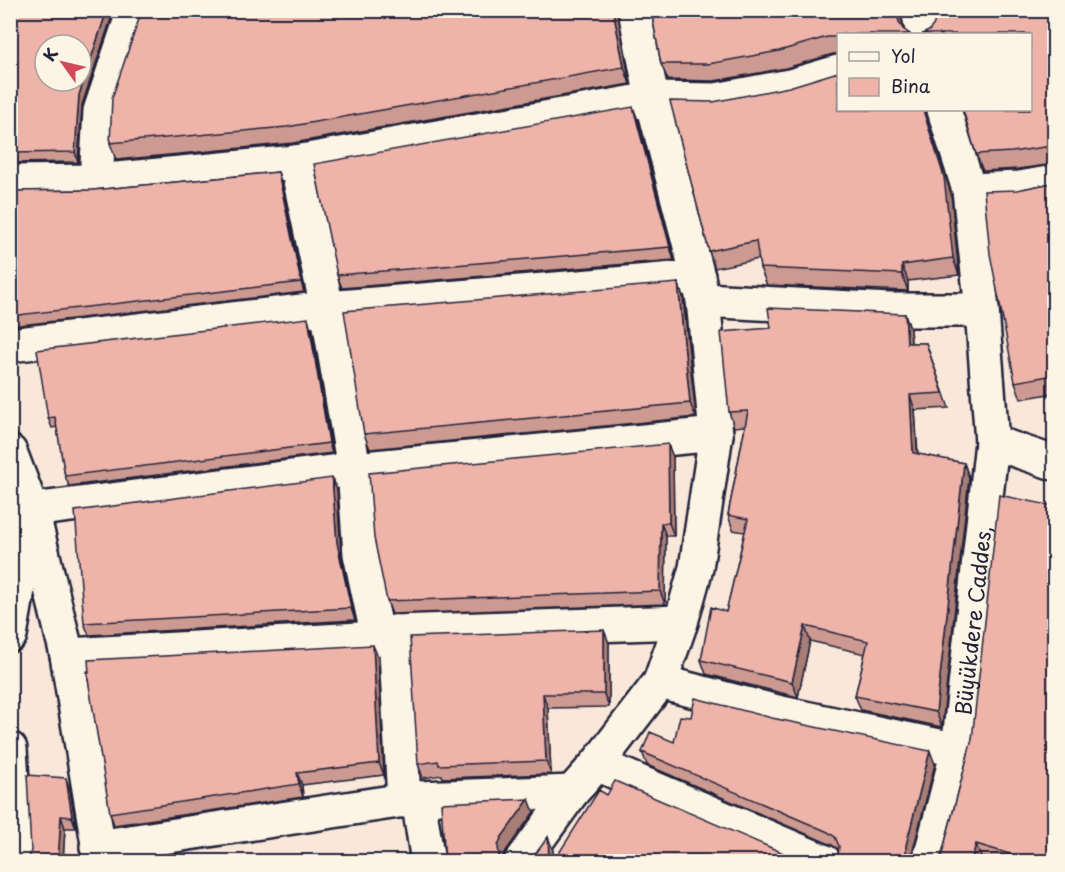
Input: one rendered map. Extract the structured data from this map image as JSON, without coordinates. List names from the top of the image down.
{
  "streets": {
    "street": ["Büyükdere Caddes,"]
  },
  "legend": ["Yol", "Bina"],
  "north": "top left"
}
